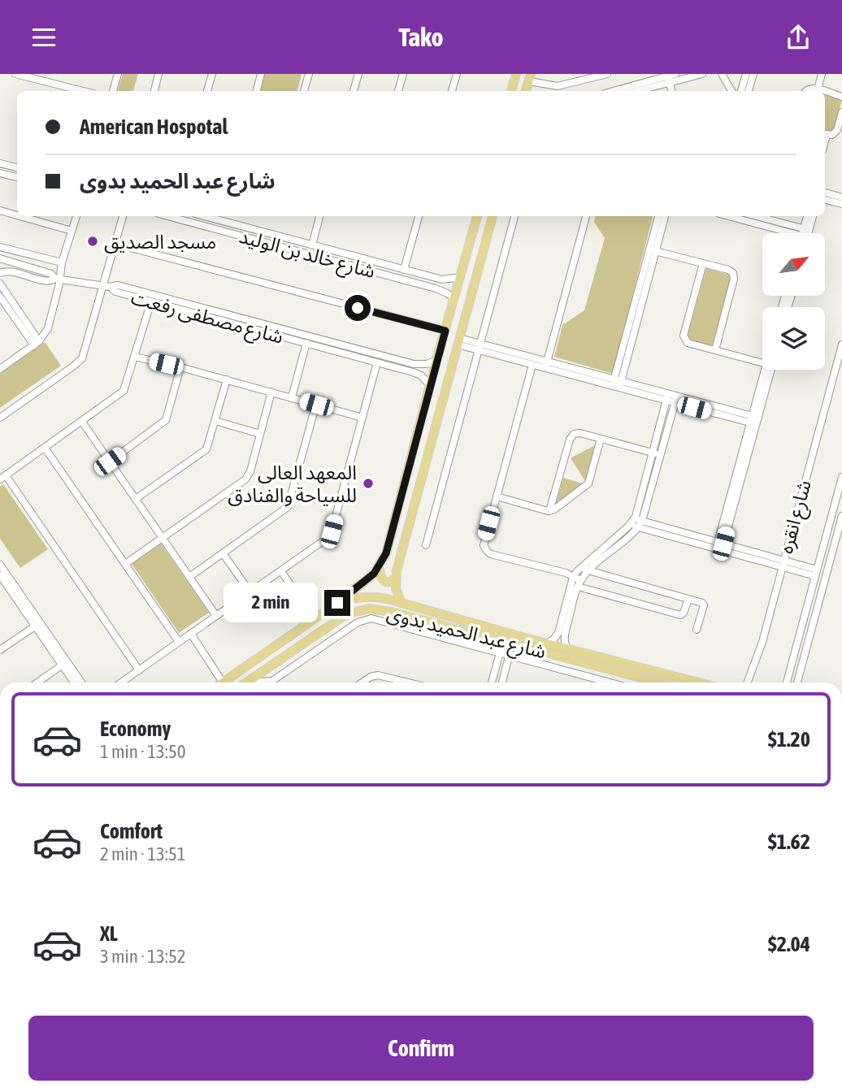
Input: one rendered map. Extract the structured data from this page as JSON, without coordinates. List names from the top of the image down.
{
  "streets": {
    "main road": ["شارع عبد الحميد بدوى"],
    "street": ["شارع خالد بن الوليد", "شارع مصطفى رفعت", "شارع انقره"]
  },
  "crossings": [
    ["شارع خالد بن الوليد", "شارع عبد الحميد بدوى"],
    ["شارع مصطفى رفعت", "شارع عبد الحميد بدوى"]
  ],
  "places": ["مسجد الصديق", "المعهد العالى للسياحة والفنادق"],
  "north": "top right",
  "page": {
    "header": "Tako",
    "banner": ["American Hospotal", "شارع عبد الحميد بدوى"],
    "bubble": "2 min",
    "list": [
      {
        "name": "Economy",
        "note": "1 min · 13:50",
        "value": "$1.20"
      },
      {
        "name": "Comfort",
        "note": "2 min · 13:51",
        "value": "$1.62"
      },
      {
        "name": "XL",
        "note": "3 min · 13:52",
        "value": "$2.04"
      }
    ],
    "buttons": "Confirm"
  }
}
